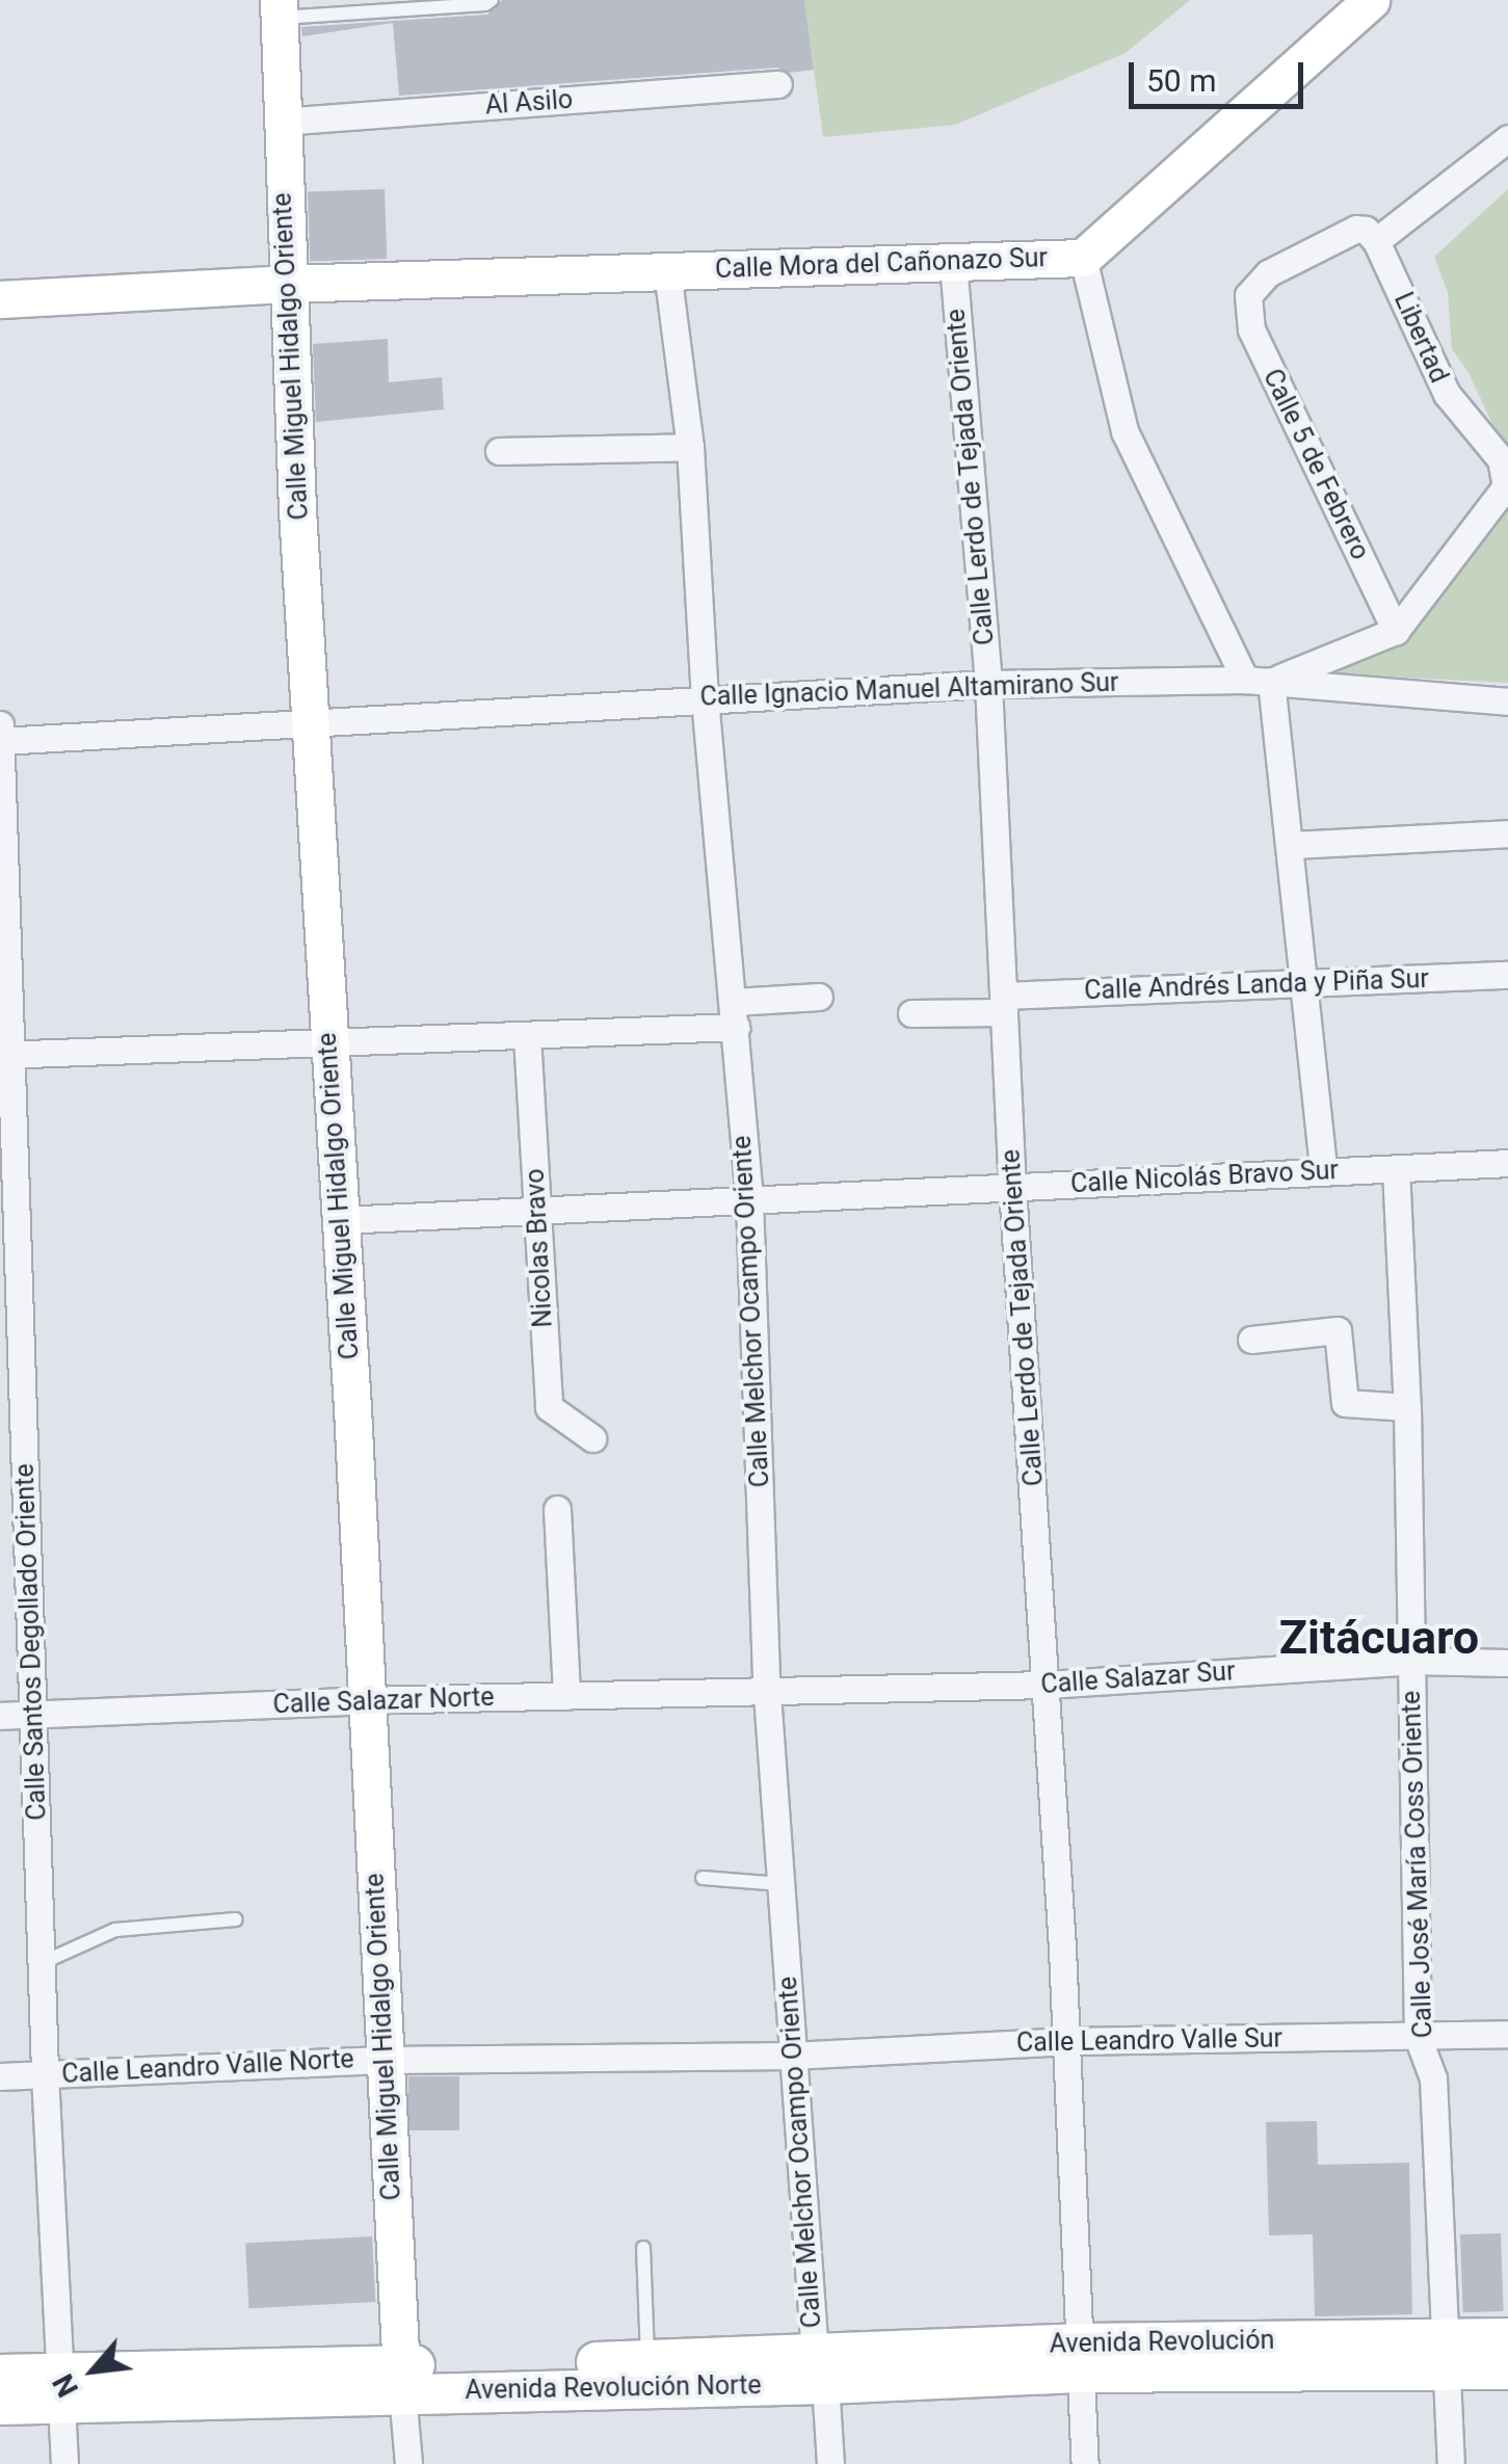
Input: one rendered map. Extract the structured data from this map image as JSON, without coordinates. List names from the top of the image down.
{
  "streets": {
    "main road": ["Avenida Revolución", "Avenida Revolución Norte"],
    "street": [
      "Al Asilo",
      "Calle Mora del Cañonazo Sur",
      "Libertad",
      "Calle Miguel Hidalgo Oriente",
      "Calle 5 de Febrero",
      "Calle Lerdo de Tejada Oriente",
      "Calle Ignacio Manuel Altamirano Sur",
      "Calle Andrés Landa y Piña Sur",
      "Calle Nicolás Bravo Sur",
      "Nicolas Bravo",
      "Calle Melchor Ocampo Oriente",
      "Calle Santos Degollado Oriente",
      "Calle Salazar Sur",
      "Calle Salazar Norte",
      "Calle José María Coss Oriente",
      "Calle Leandro Valle Sur",
      "Calle Leandro Valle Norte"
    ]
  },
  "crossings": [
    ["Al Asilo", "Calle Miguel Hidalgo Oriente"],
    ["Calle Mora del Cañonazo Sur", "Calle Miguel Hidalgo Oriente"],
    ["Calle Mora del Cañonazo Sur", "Calle Lerdo de Tejada Oriente"],
    ["Calle Mora del Cañonazo Sur", "Calle Melchor Ocampo Oriente"],
    ["Libertad", "Calle 5 de Febrero"],
    ["Calle Miguel Hidalgo Oriente", "Calle Ignacio Manuel Altamirano Sur"],
    ["Calle Miguel Hidalgo Oriente", "Calle Nicolás Bravo Sur"],
    ["Calle Miguel Hidalgo Oriente", "Calle Salazar Norte"],
    ["Calle Miguel Hidalgo Oriente", "Calle Leandro Valle Norte"],
    ["Calle Miguel Hidalgo Oriente", "Avenida Revolución Norte"],
    ["Calle Lerdo de Tejada Oriente", "Calle Ignacio Manuel Altamirano Sur"],
    ["Calle Lerdo de Tejada Oriente", "Calle Andrés Landa y Piña Sur"],
    ["Calle Lerdo de Tejada Oriente", "Calle Nicolás Bravo Sur"],
    ["Calle Lerdo de Tejada Oriente", "Calle Salazar Sur"],
    ["Calle Lerdo de Tejada Oriente", "Calle Leandro Valle Sur"],
    ["Calle Lerdo de Tejada Oriente", "Avenida Revolución"],
    ["Calle Ignacio Manuel Altamirano Sur", "Calle Melchor Ocampo Oriente"],
    ["Calle Ignacio Manuel Altamirano Sur", "Calle Santos Degollado Oriente"],
    ["Calle Nicolás Bravo Sur", "Nicolas Bravo"],
    ["Calle Nicolás Bravo Sur", "Calle Melchor Ocampo Oriente"],
    ["Calle Nicolás Bravo Sur", "Calle José María Coss Oriente"],
    ["Calle Melchor Ocampo Oriente", "Calle Salazar Sur"],
    ["Calle Melchor Ocampo Oriente", "Calle Salazar Norte"],
    ["Calle Melchor Ocampo Oriente", "Calle Leandro Valle Sur"],
    ["Calle Melchor Ocampo Oriente", "Calle Leandro Valle Norte"],
    ["Calle Melchor Ocampo Oriente", "Avenida Revolución"],
    ["Calle Melchor Ocampo Oriente", "Avenida Revolución Norte"],
    ["Calle Santos Degollado Oriente", "Calle Salazar Norte"],
    ["Calle Santos Degollado Oriente", "Calle Leandro Valle Norte"],
    ["Calle Salazar Sur", "Calle Salazar Norte"],
    ["Calle Salazar Sur", "Calle José María Coss Oriente"],
    ["Calle José María Coss Oriente", "Calle Leandro Valle Sur"],
    ["Calle José María Coss Oriente", "Avenida Revolución"],
    ["Calle Leandro Valle Sur", "Calle Leandro Valle Norte"],
    ["Avenida Revolución", "Avenida Revolución Norte"]
  ],
  "districts": ["Zitácuaro"],
  "scale_bar": "50 m",
  "north": "bottom left"
}
